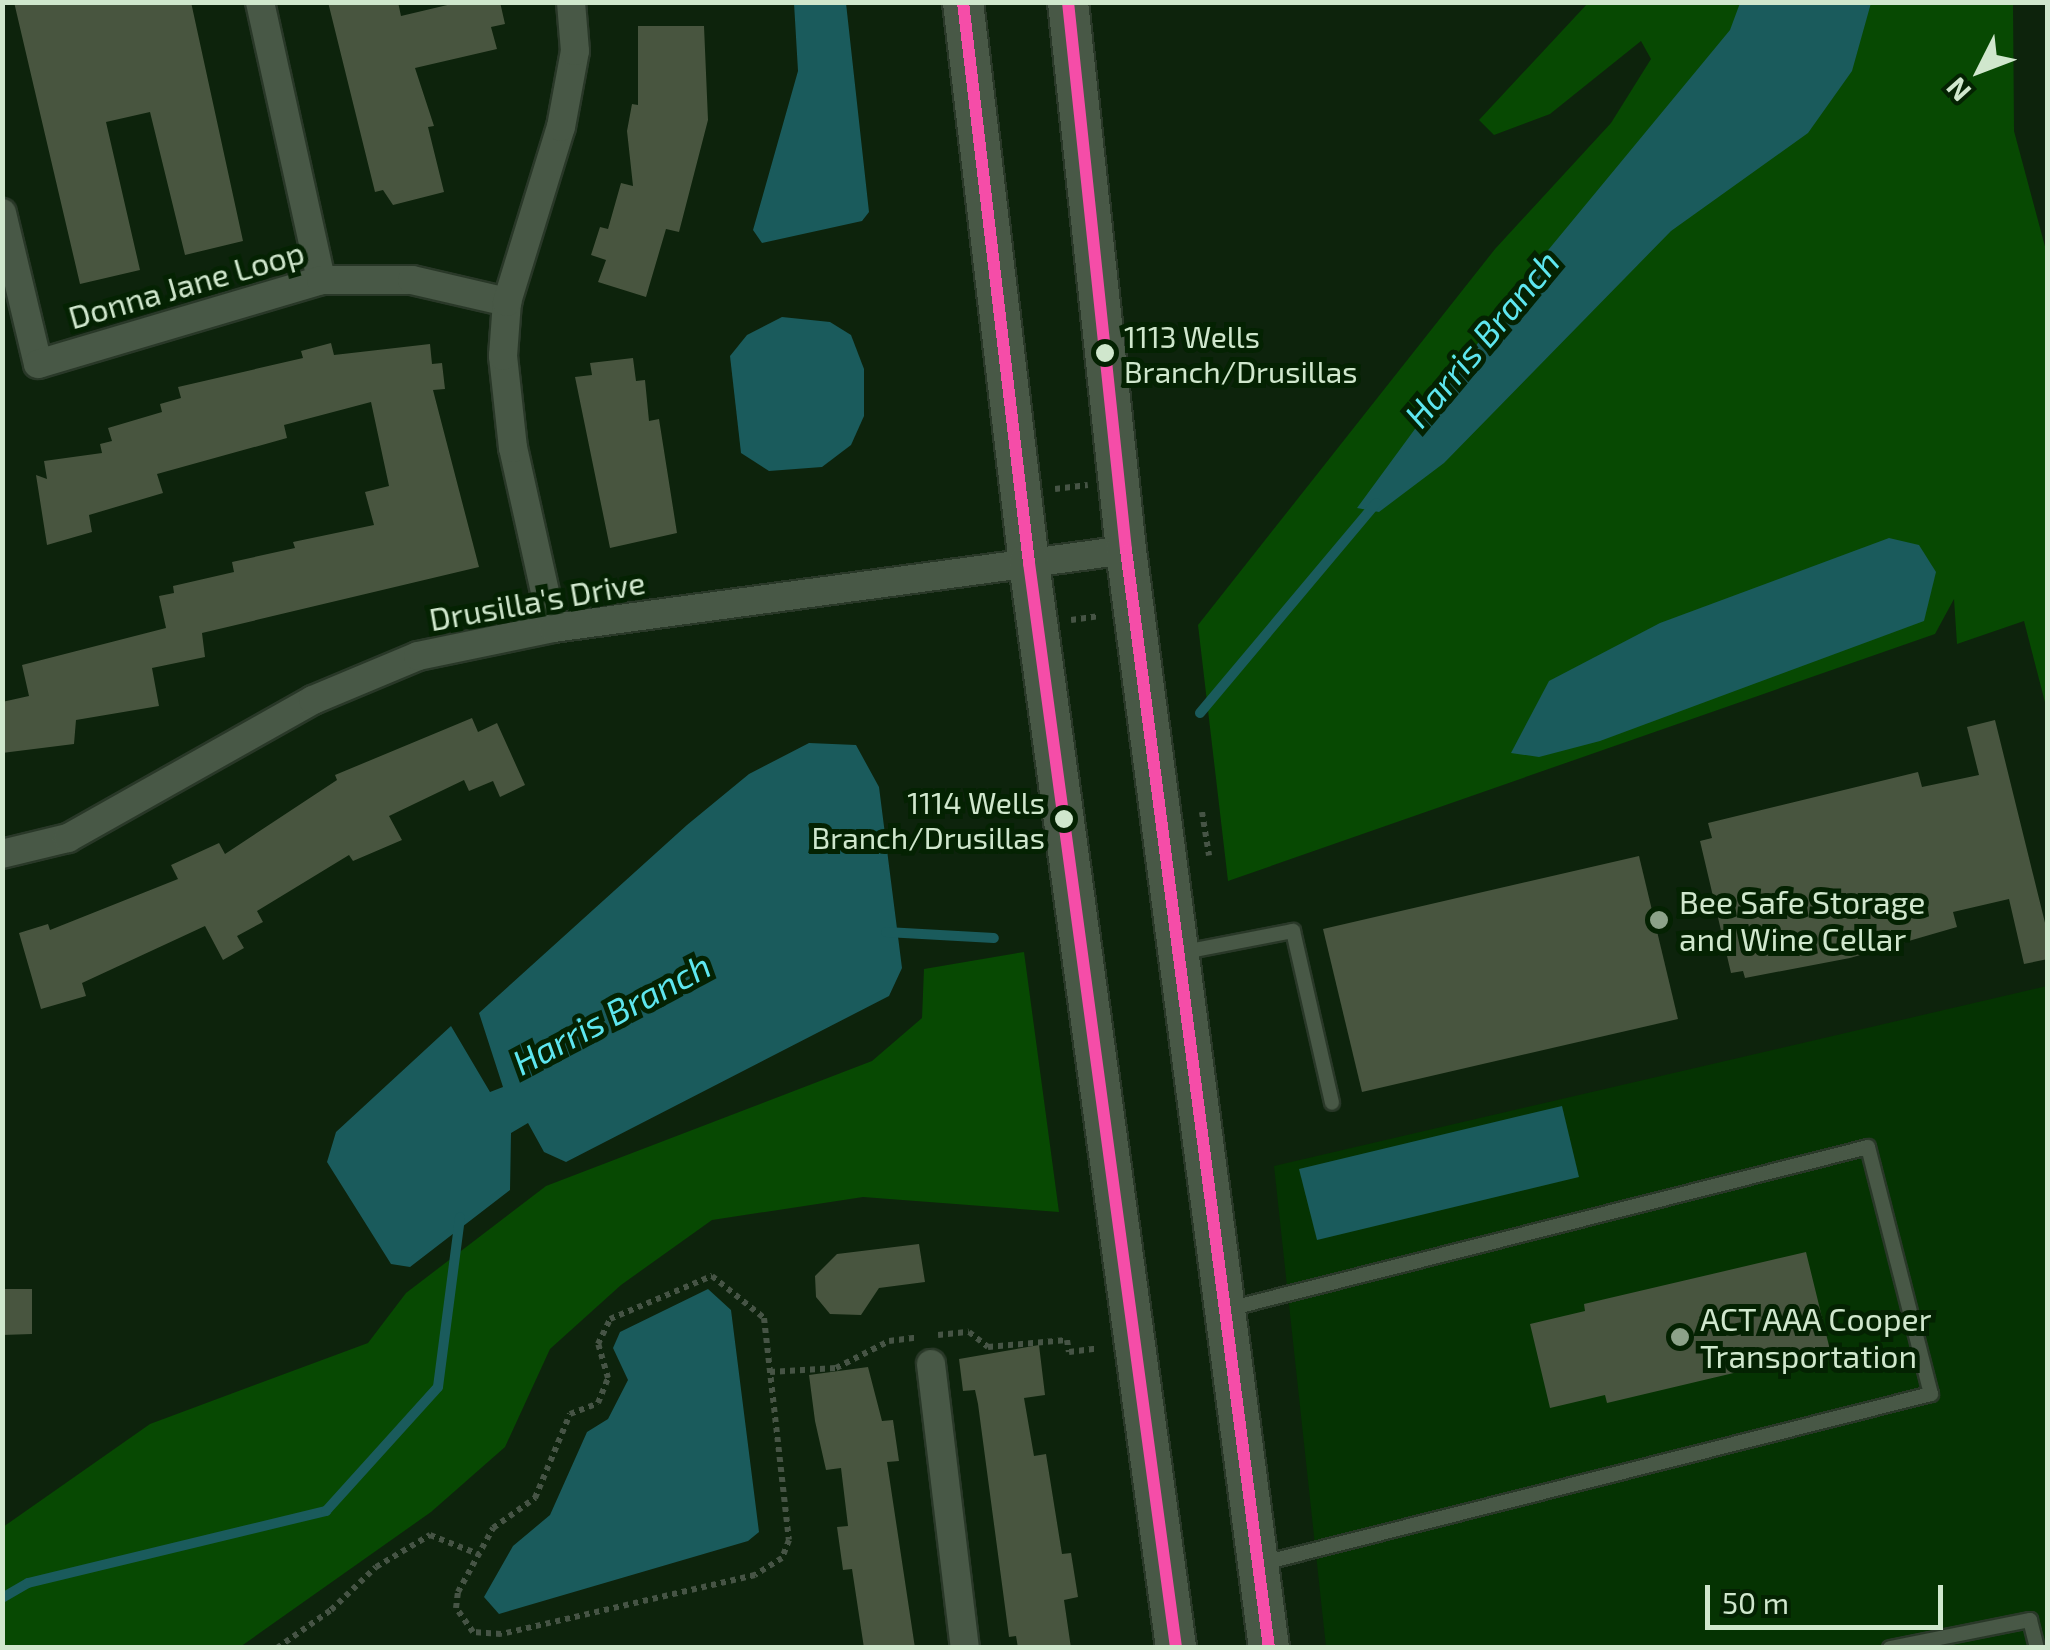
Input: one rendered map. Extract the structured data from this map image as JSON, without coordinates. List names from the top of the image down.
{
  "streets": {
    "street": ["Donna Jane Loop", "Drusilla's Drive"]
  },
  "water": ["Harris Branch"],
  "places": [
    "1113 Wells Branch/Drusillas",
    "1114 Wells Branch/Drusillas",
    "Bee Safe Storage and Wine Cellar",
    "ACT AAA Cooper Transportation"
  ],
  "scale_bar": "50 m",
  "north": "bottom left"
}
